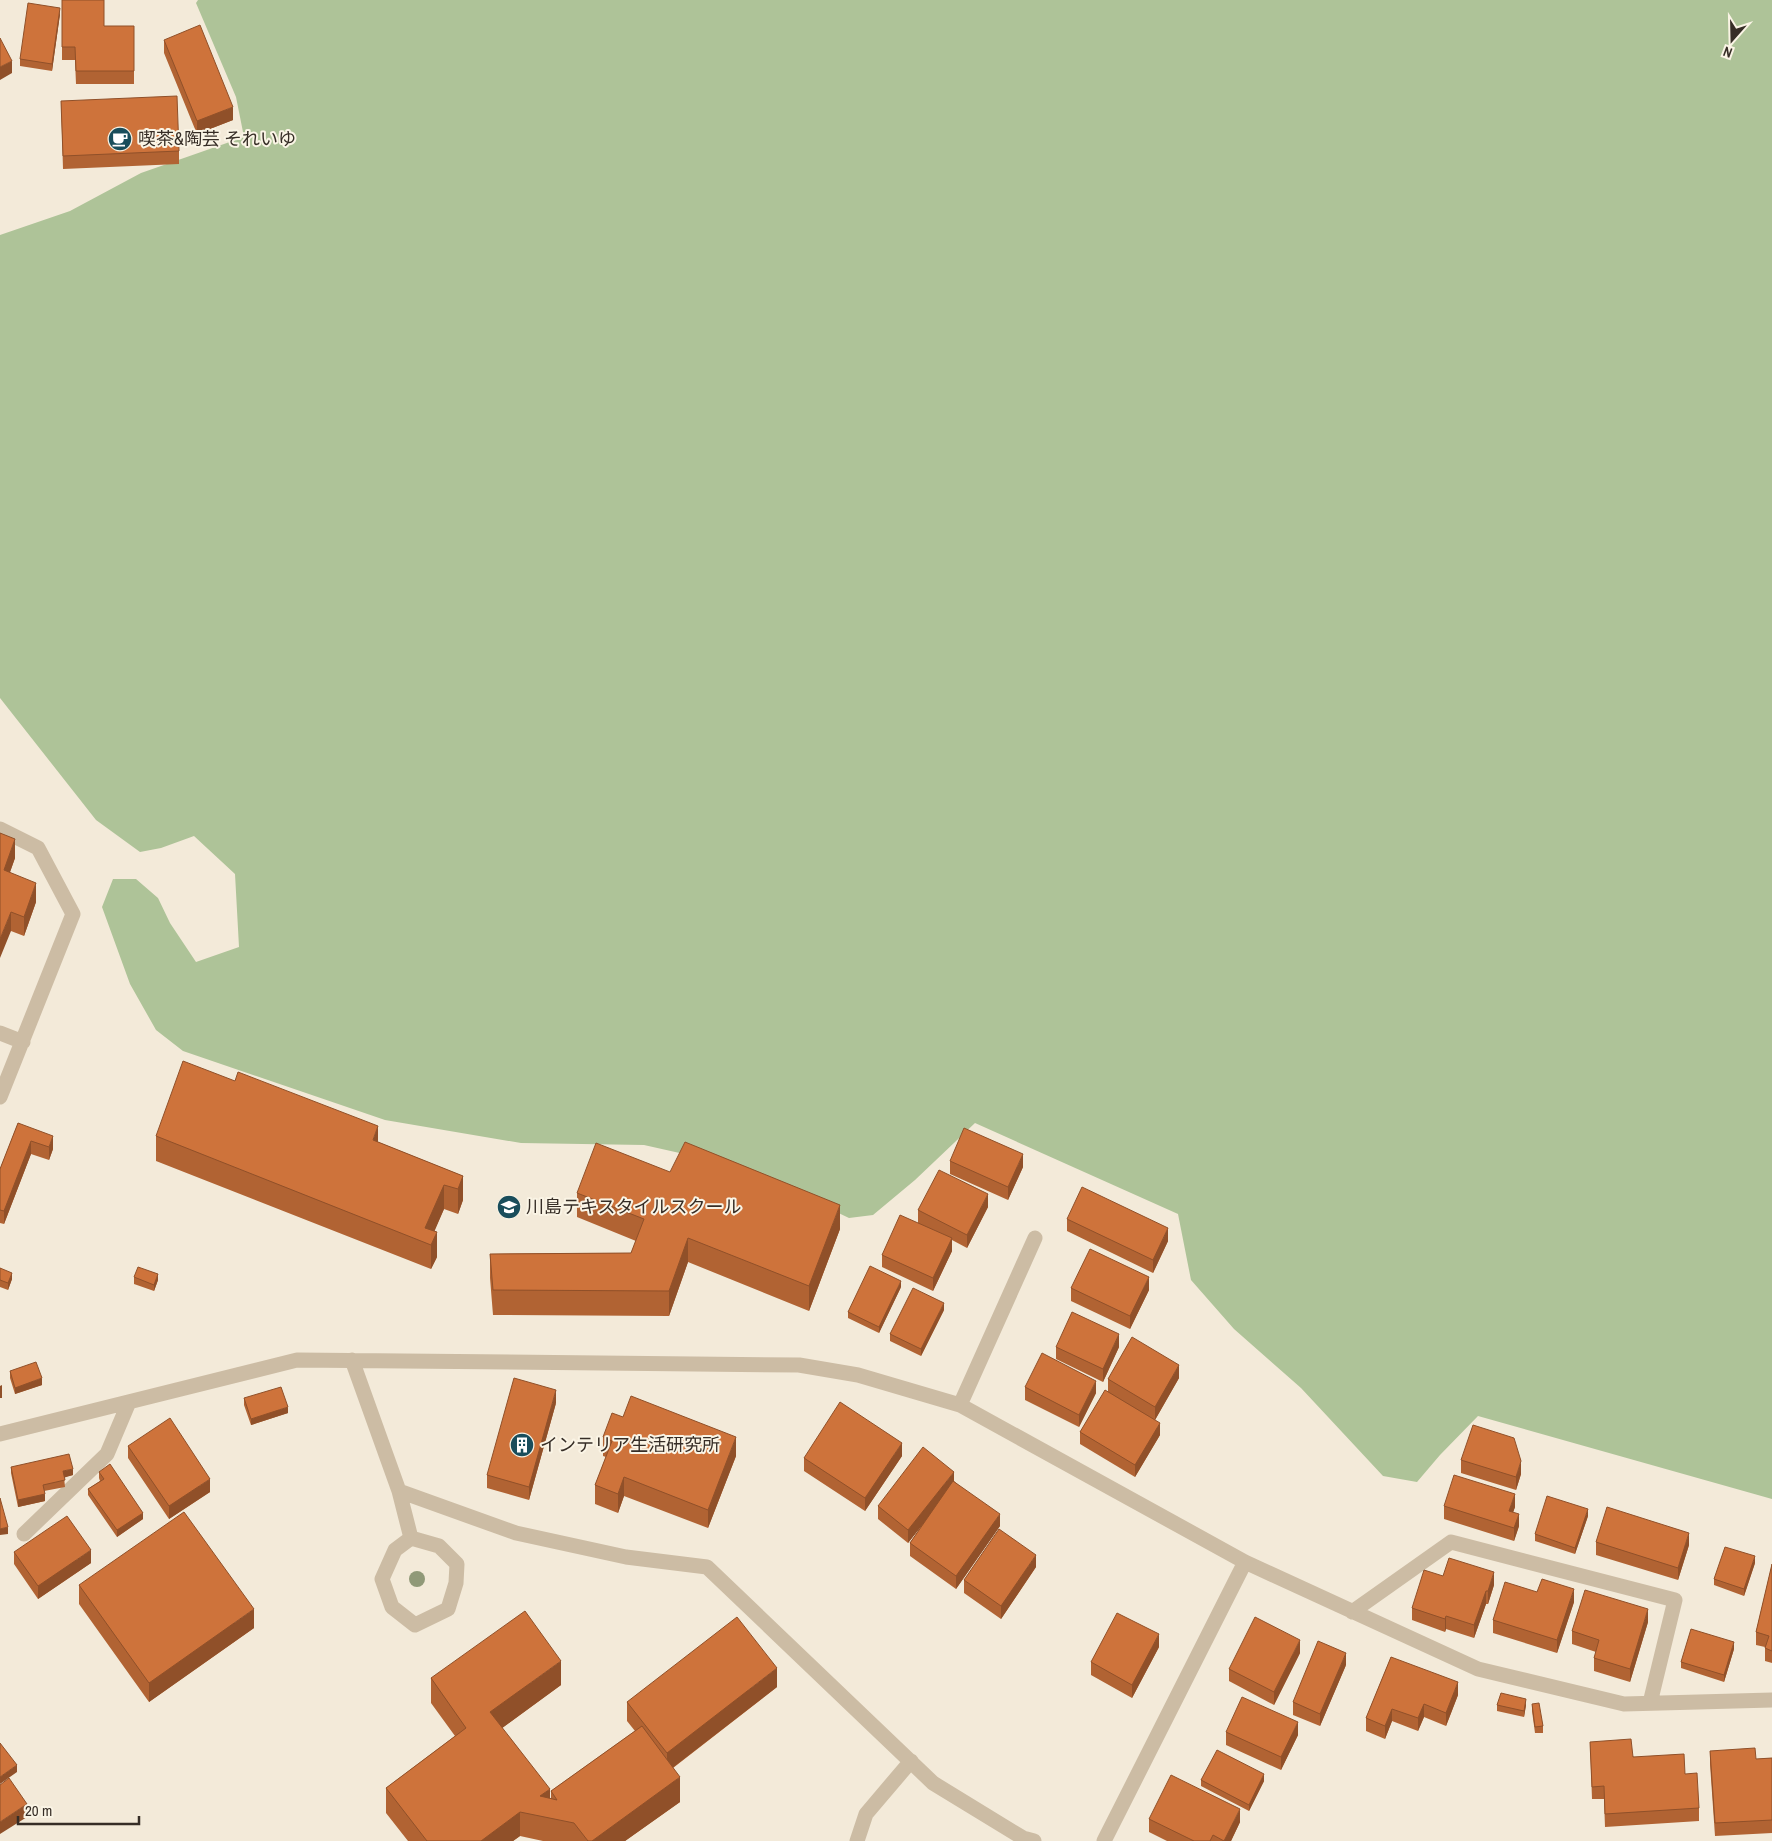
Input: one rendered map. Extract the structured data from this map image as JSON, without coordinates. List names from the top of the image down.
{
  "places": {
    "cafe": ["喫茶&陶芸 それいゆ"],
    "school or university": ["川島テキスタイルスクール"],
    "building": ["インテリア生活研究所"]
  },
  "scale_bar": "20 m",
  "north": "bottom"
}
